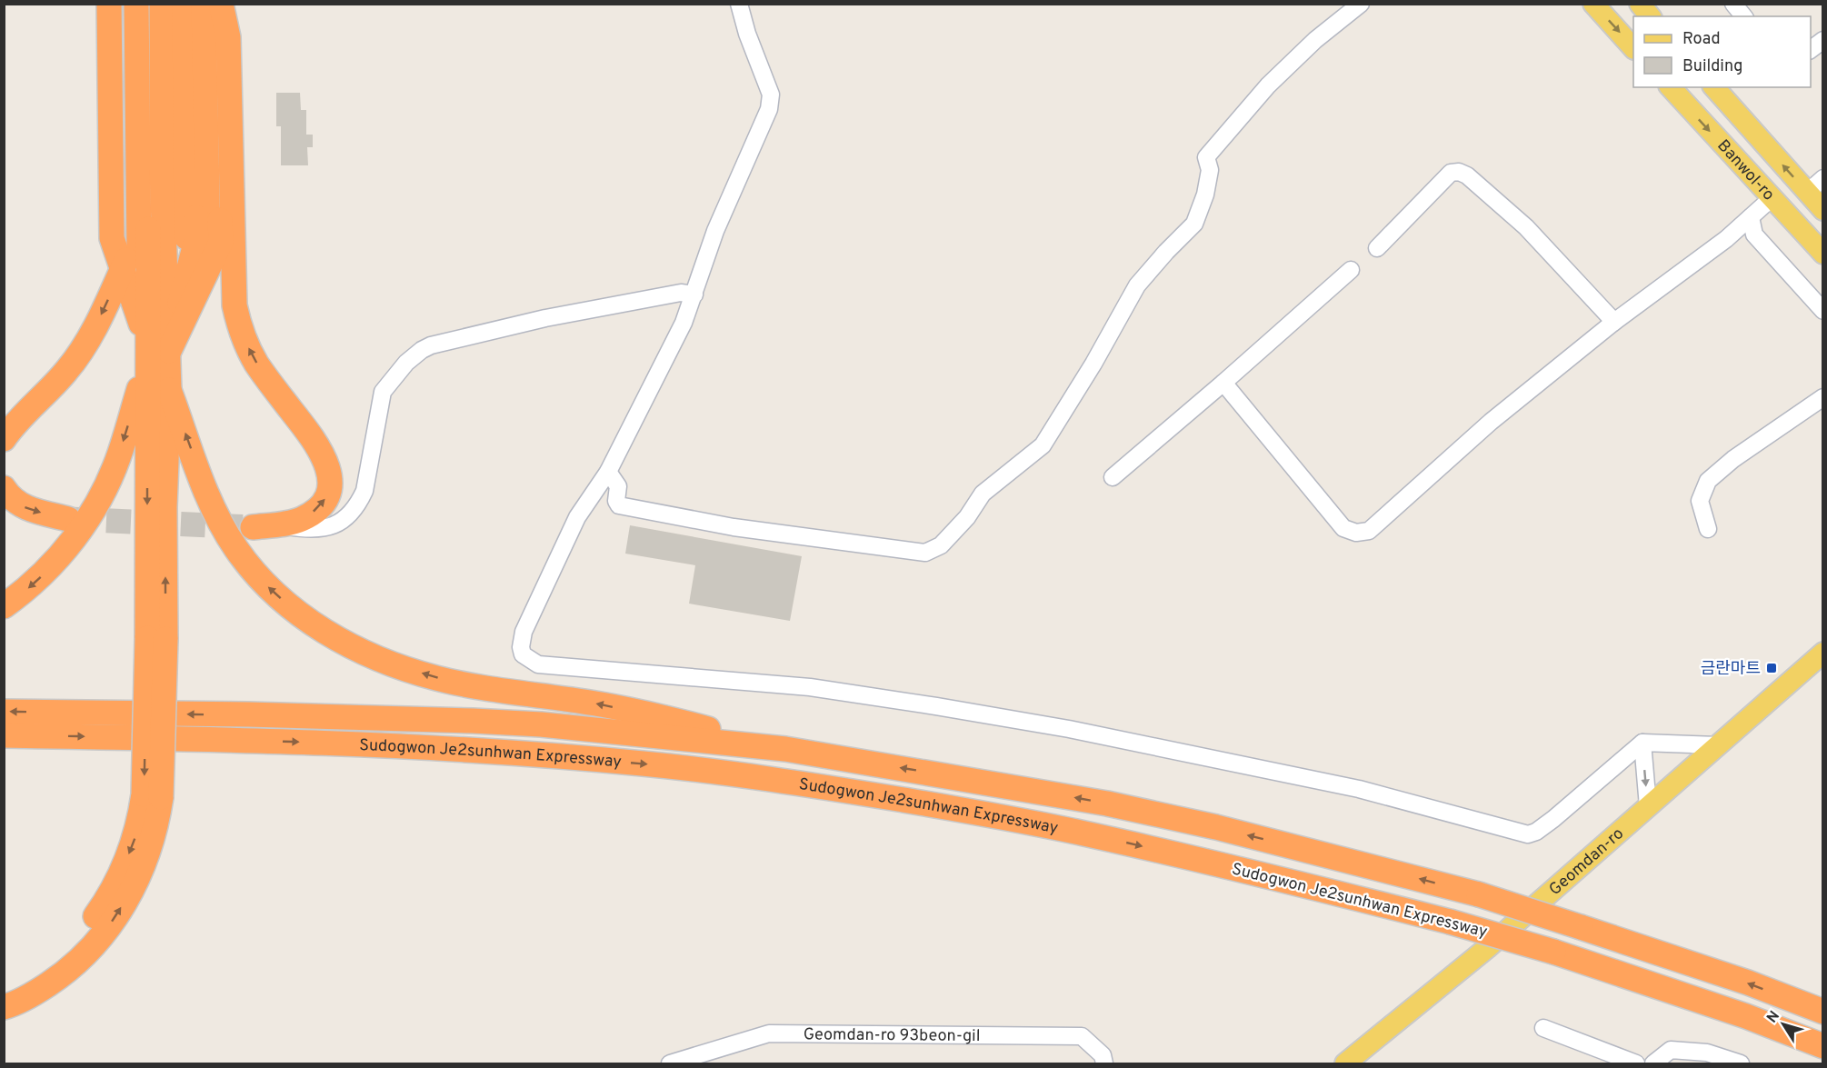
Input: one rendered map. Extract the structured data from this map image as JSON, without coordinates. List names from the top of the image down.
{
  "streets": {
    "highway": ["Sudogwon Je2sunhwan Expressway"],
    "main road": ["Banwol-ro", "Geomdan-ro"],
    "street": ["Geomdan-ro 93beon-gil"]
  },
  "places": {
    "transit": ["금란마트"]
  },
  "legend": ["Road", "Building"],
  "north": "top left"
}
